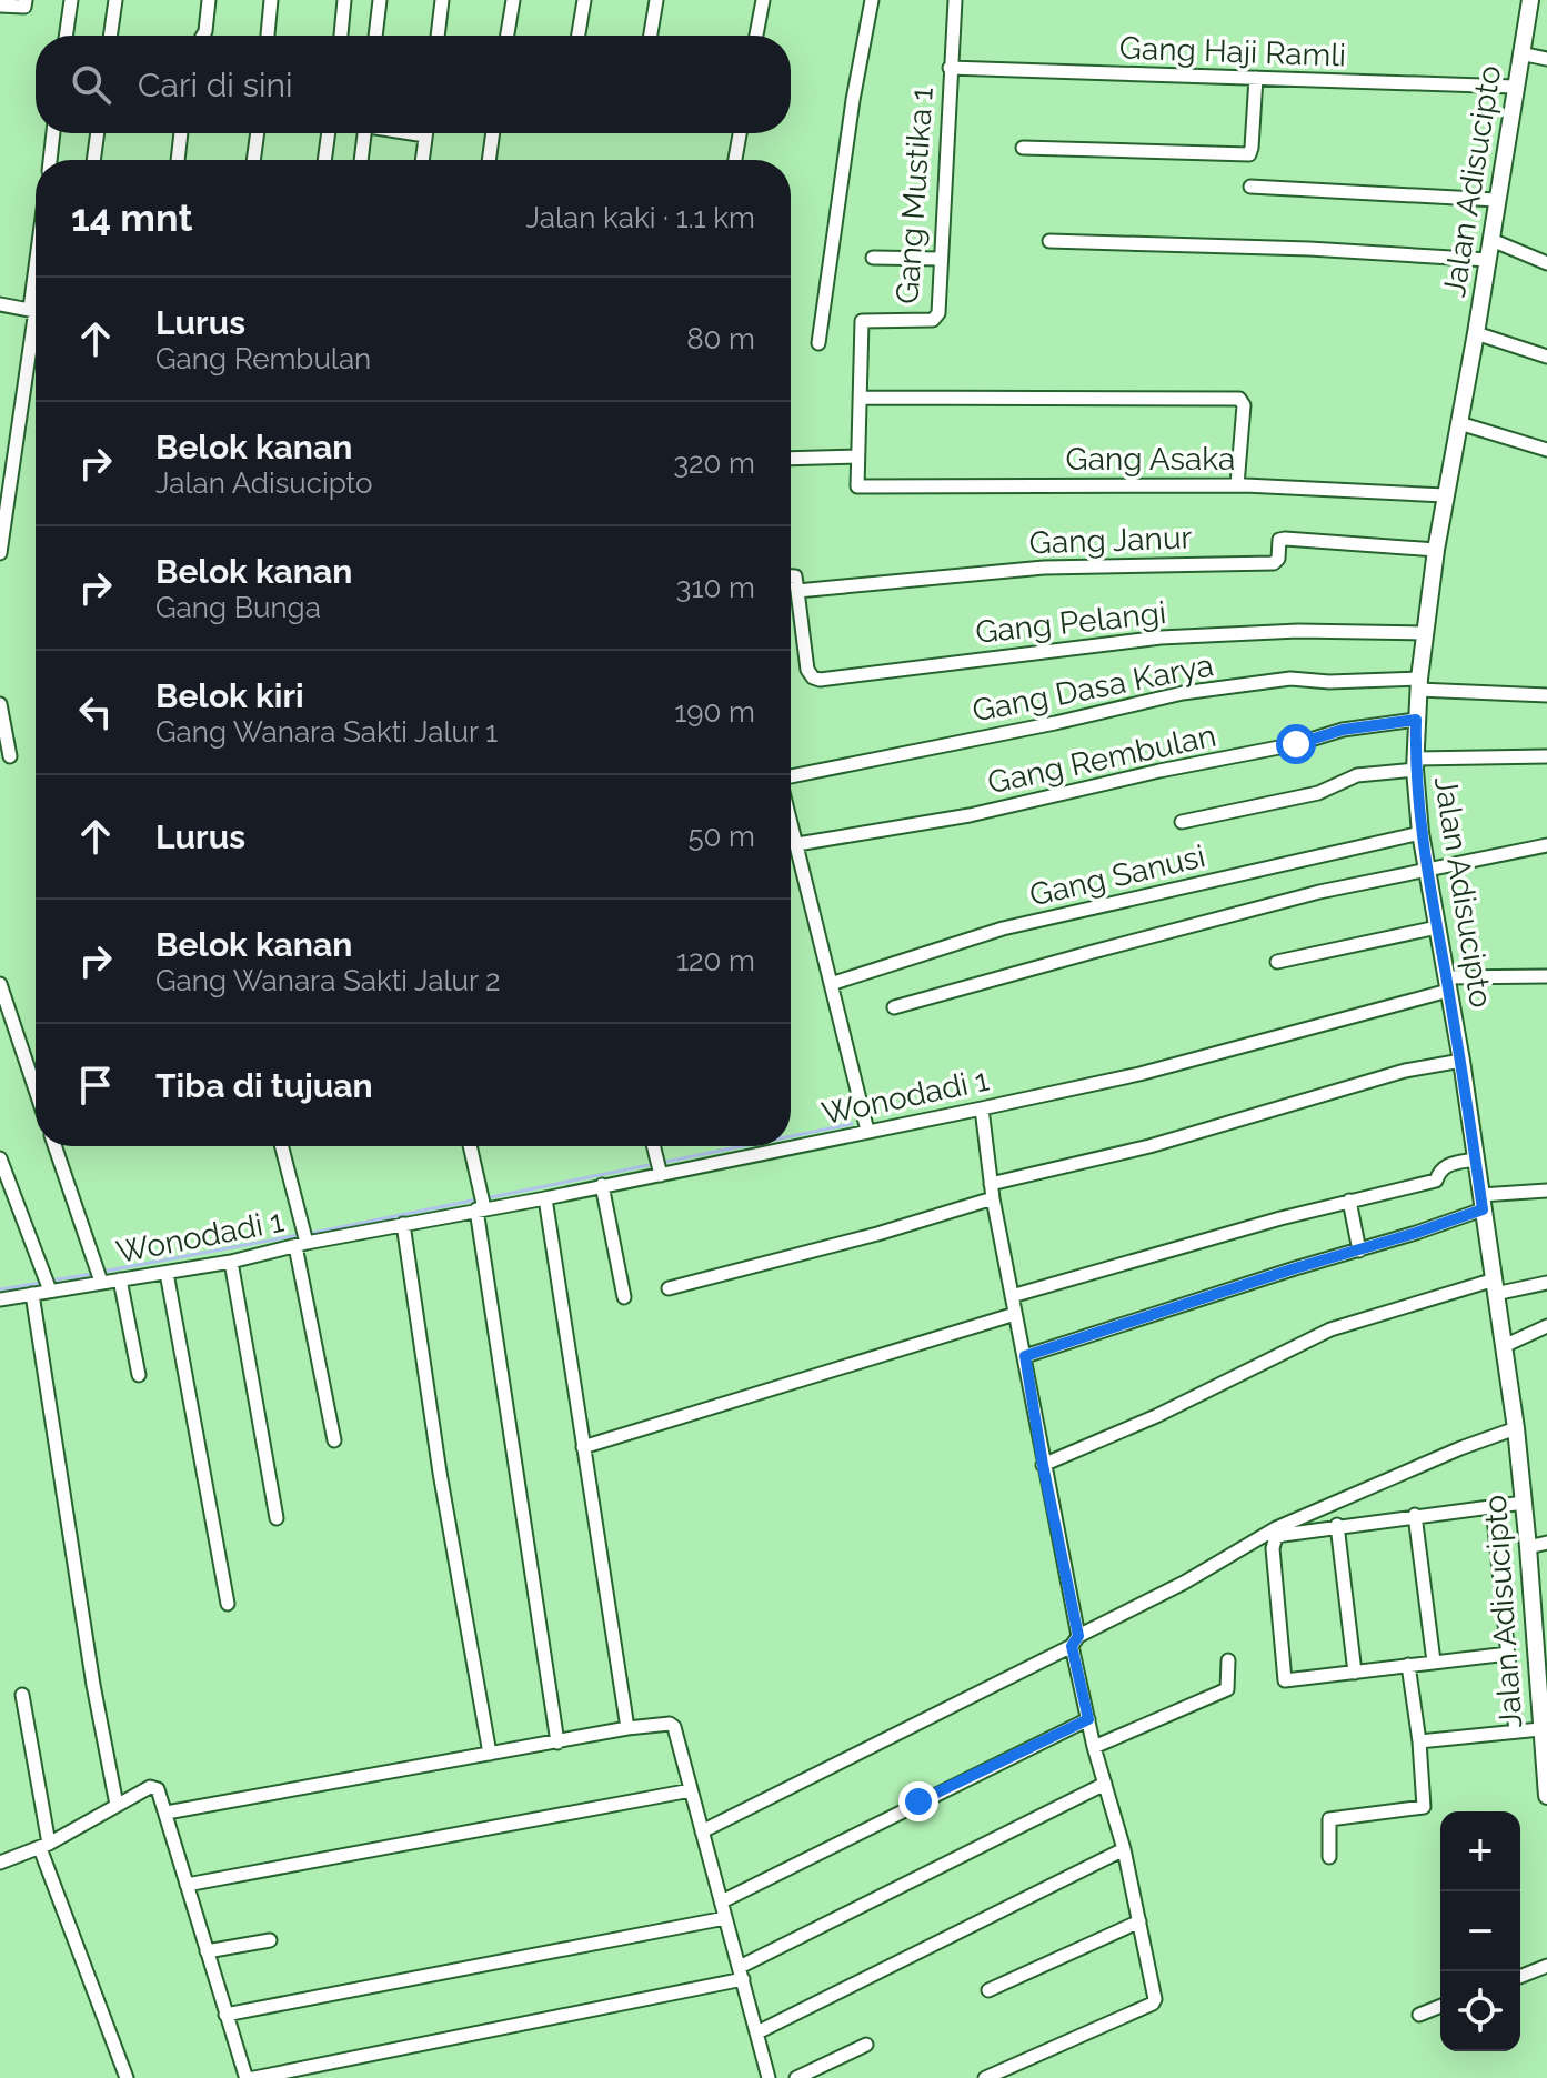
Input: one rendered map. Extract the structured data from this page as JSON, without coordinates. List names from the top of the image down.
{
  "streets": {
    "main road": ["Jalan Adisucipto"],
    "street": [
      "Gang Haji Ramli",
      "Gang Mustika 1",
      "Gang Asaka",
      "Gang Janur",
      "Gang Pelangi",
      "Gang Dasa Karya",
      "Gang Rembulan",
      "Gang Sanusi",
      "Wonodadi 1"
    ]
  },
  "crossings": [
    ["Gang Haji Ramli", "Jalan Adisucipto"],
    ["Gang Haji Ramli", "Gang Mustika 1"],
    ["Jalan Adisucipto", "Gang Asaka"],
    ["Jalan Adisucipto", "Gang Janur"],
    ["Jalan Adisucipto", "Gang Pelangi"],
    ["Jalan Adisucipto", "Gang Dasa Karya"],
    ["Jalan Adisucipto", "Gang Rembulan"],
    ["Jalan Adisucipto", "Gang Sanusi"],
    ["Jalan Adisucipto", "Wonodadi 1"],
    ["Gang Mustika 1", "Gang Asaka"],
    ["Gang Janur", "Gang Pelangi"]
  ],
  "page": {
    "search": "Cari di sini",
    "heading": ["14 mnt", "Jalan kaki · 1.1 km"],
    "list": [
      ["Lurus", "Gang Rembulan", "80 m"],
      ["Belok kanan", "Jalan Adisucipto", "320 m"],
      ["Belok kanan", "Gang Bunga", "310 m"],
      ["Belok kiri", "Gang Wanara Sakti Jalur 1", "190 m"],
      ["Lurus", "50 m"],
      ["Belok kanan", "Gang Wanara Sakti Jalur 2", "120 m"],
      "Tiba di tujuan"
    ],
    "map_buttons": ["+", "−"]
  }
}
